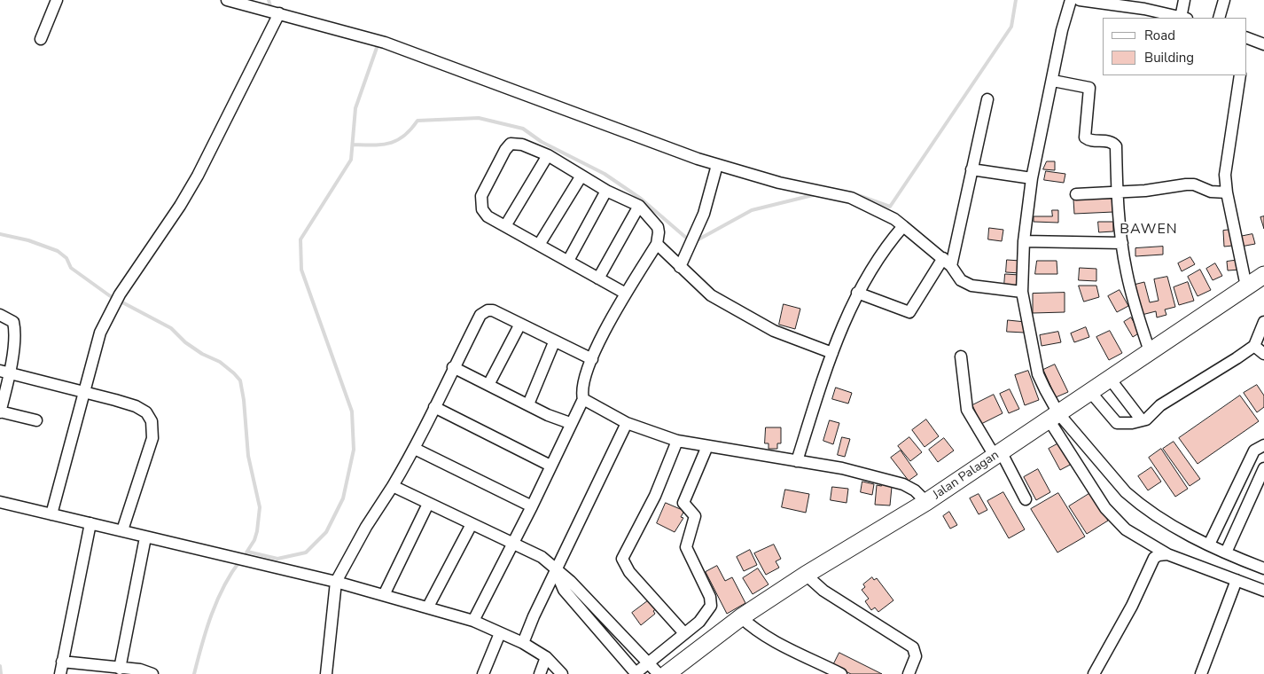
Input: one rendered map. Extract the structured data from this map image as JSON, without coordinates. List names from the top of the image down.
{
  "streets": {
    "highway": ["Jalan Palagan"]
  },
  "districts": ["BAWEN"],
  "legend": ["Road", "Building"]
}
